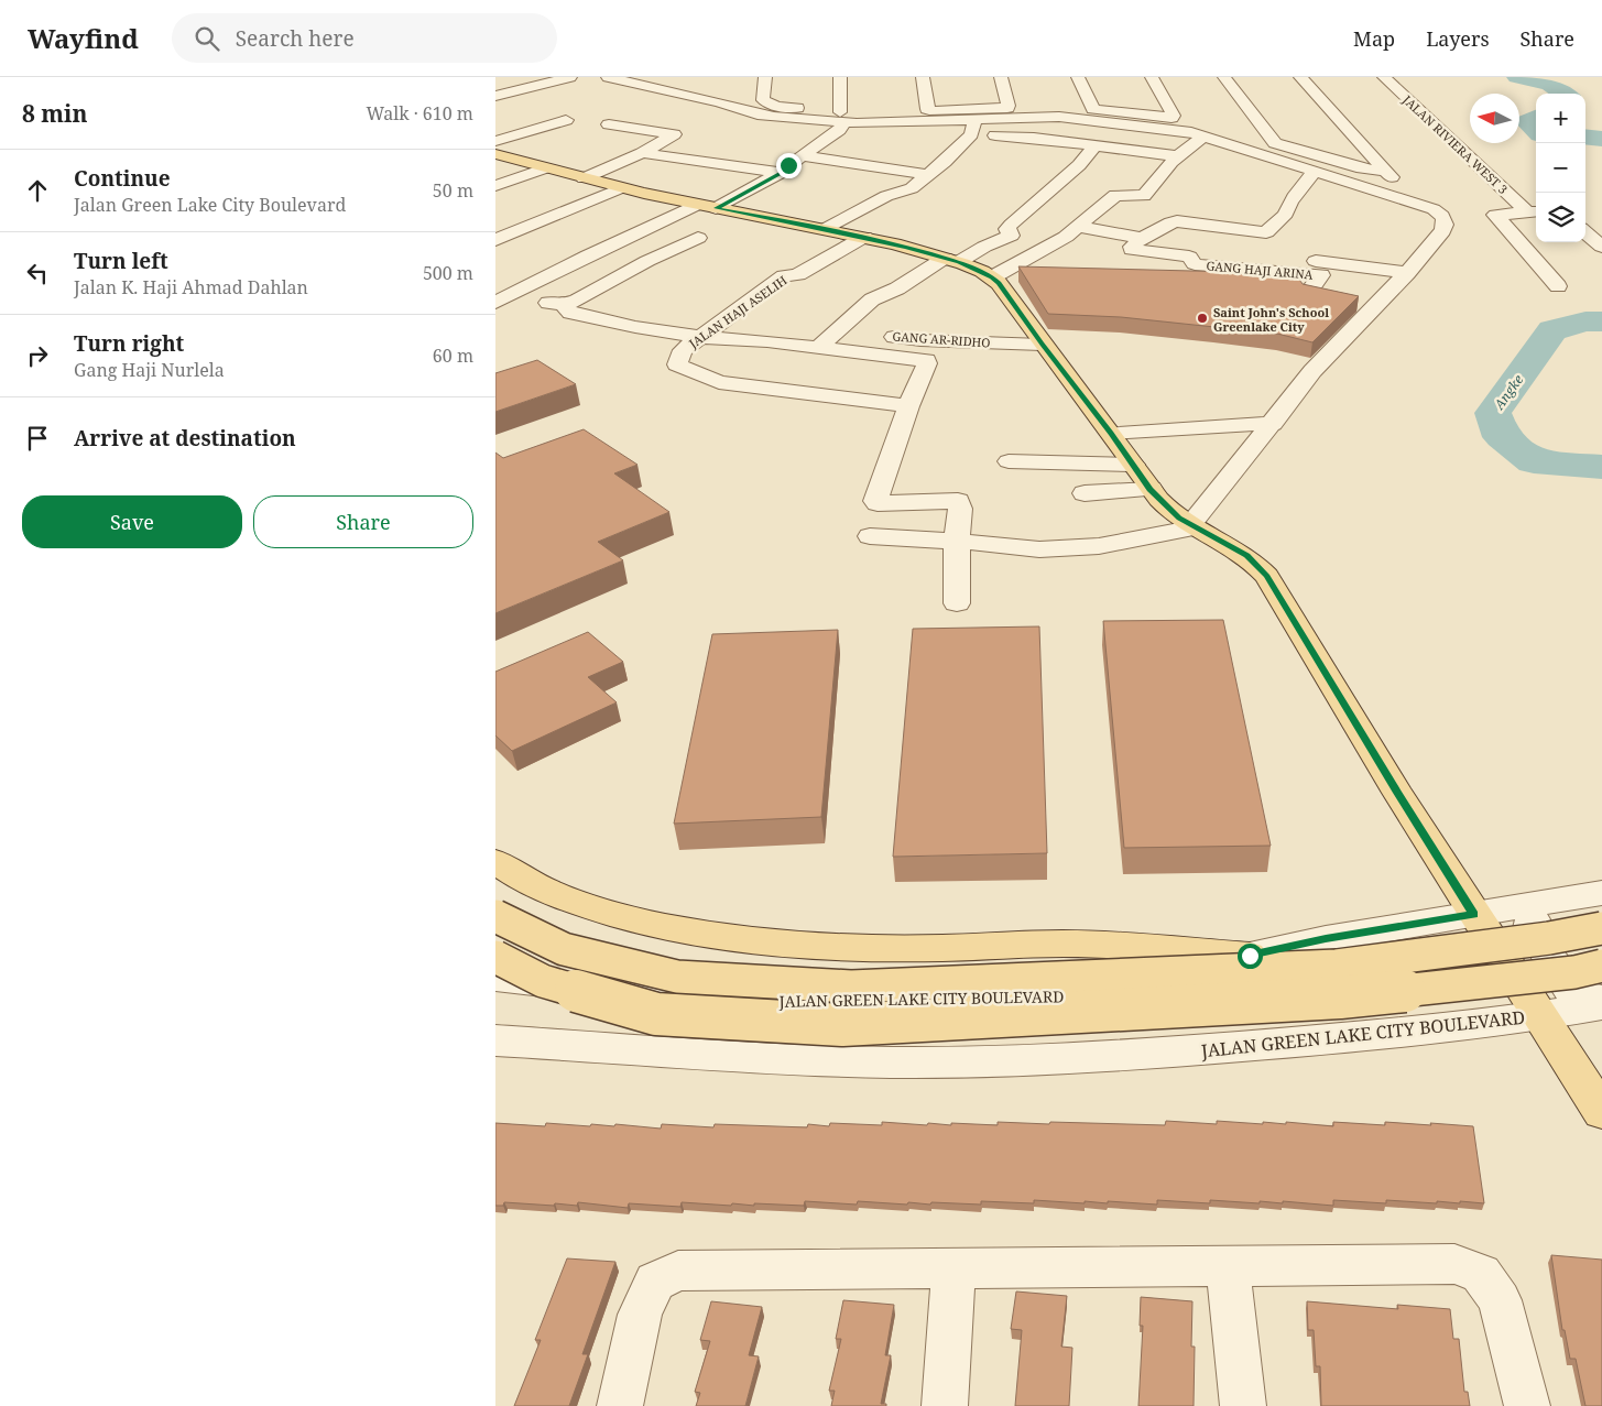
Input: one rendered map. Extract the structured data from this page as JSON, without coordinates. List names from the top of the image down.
{
  "streets": {
    "street": [
      "JALAN RIVIERA WEST 3",
      "GANG HAJI ARINA",
      "JALAN HAJI ASELIH",
      "GANG AR-RIDHO",
      "JALAN GREEN LAKE CITY BOULEVARD"
    ]
  },
  "water": ["Angke"],
  "places": ["Saint John's School Greenlake City"],
  "north": "left",
  "page": {
    "header": "Wayfind",
    "search": "Search here",
    "nav": ["Map", "Layers", "Share"],
    "heading": ["8 min", "Walk · 610 m"],
    "map_buttons": ["+", "−"],
    "list": [
      ["Continue", "Jalan Green Lake City Boulevard", "50 m"],
      ["Turn left", "Jalan K. Haji Ahmad Dahlan", "500 m"],
      ["Turn right", "Gang Haji Nurlela", "60 m"],
      "Arrive at destination"
    ],
    "buttons": ["Save", "Share"]
  }
}
